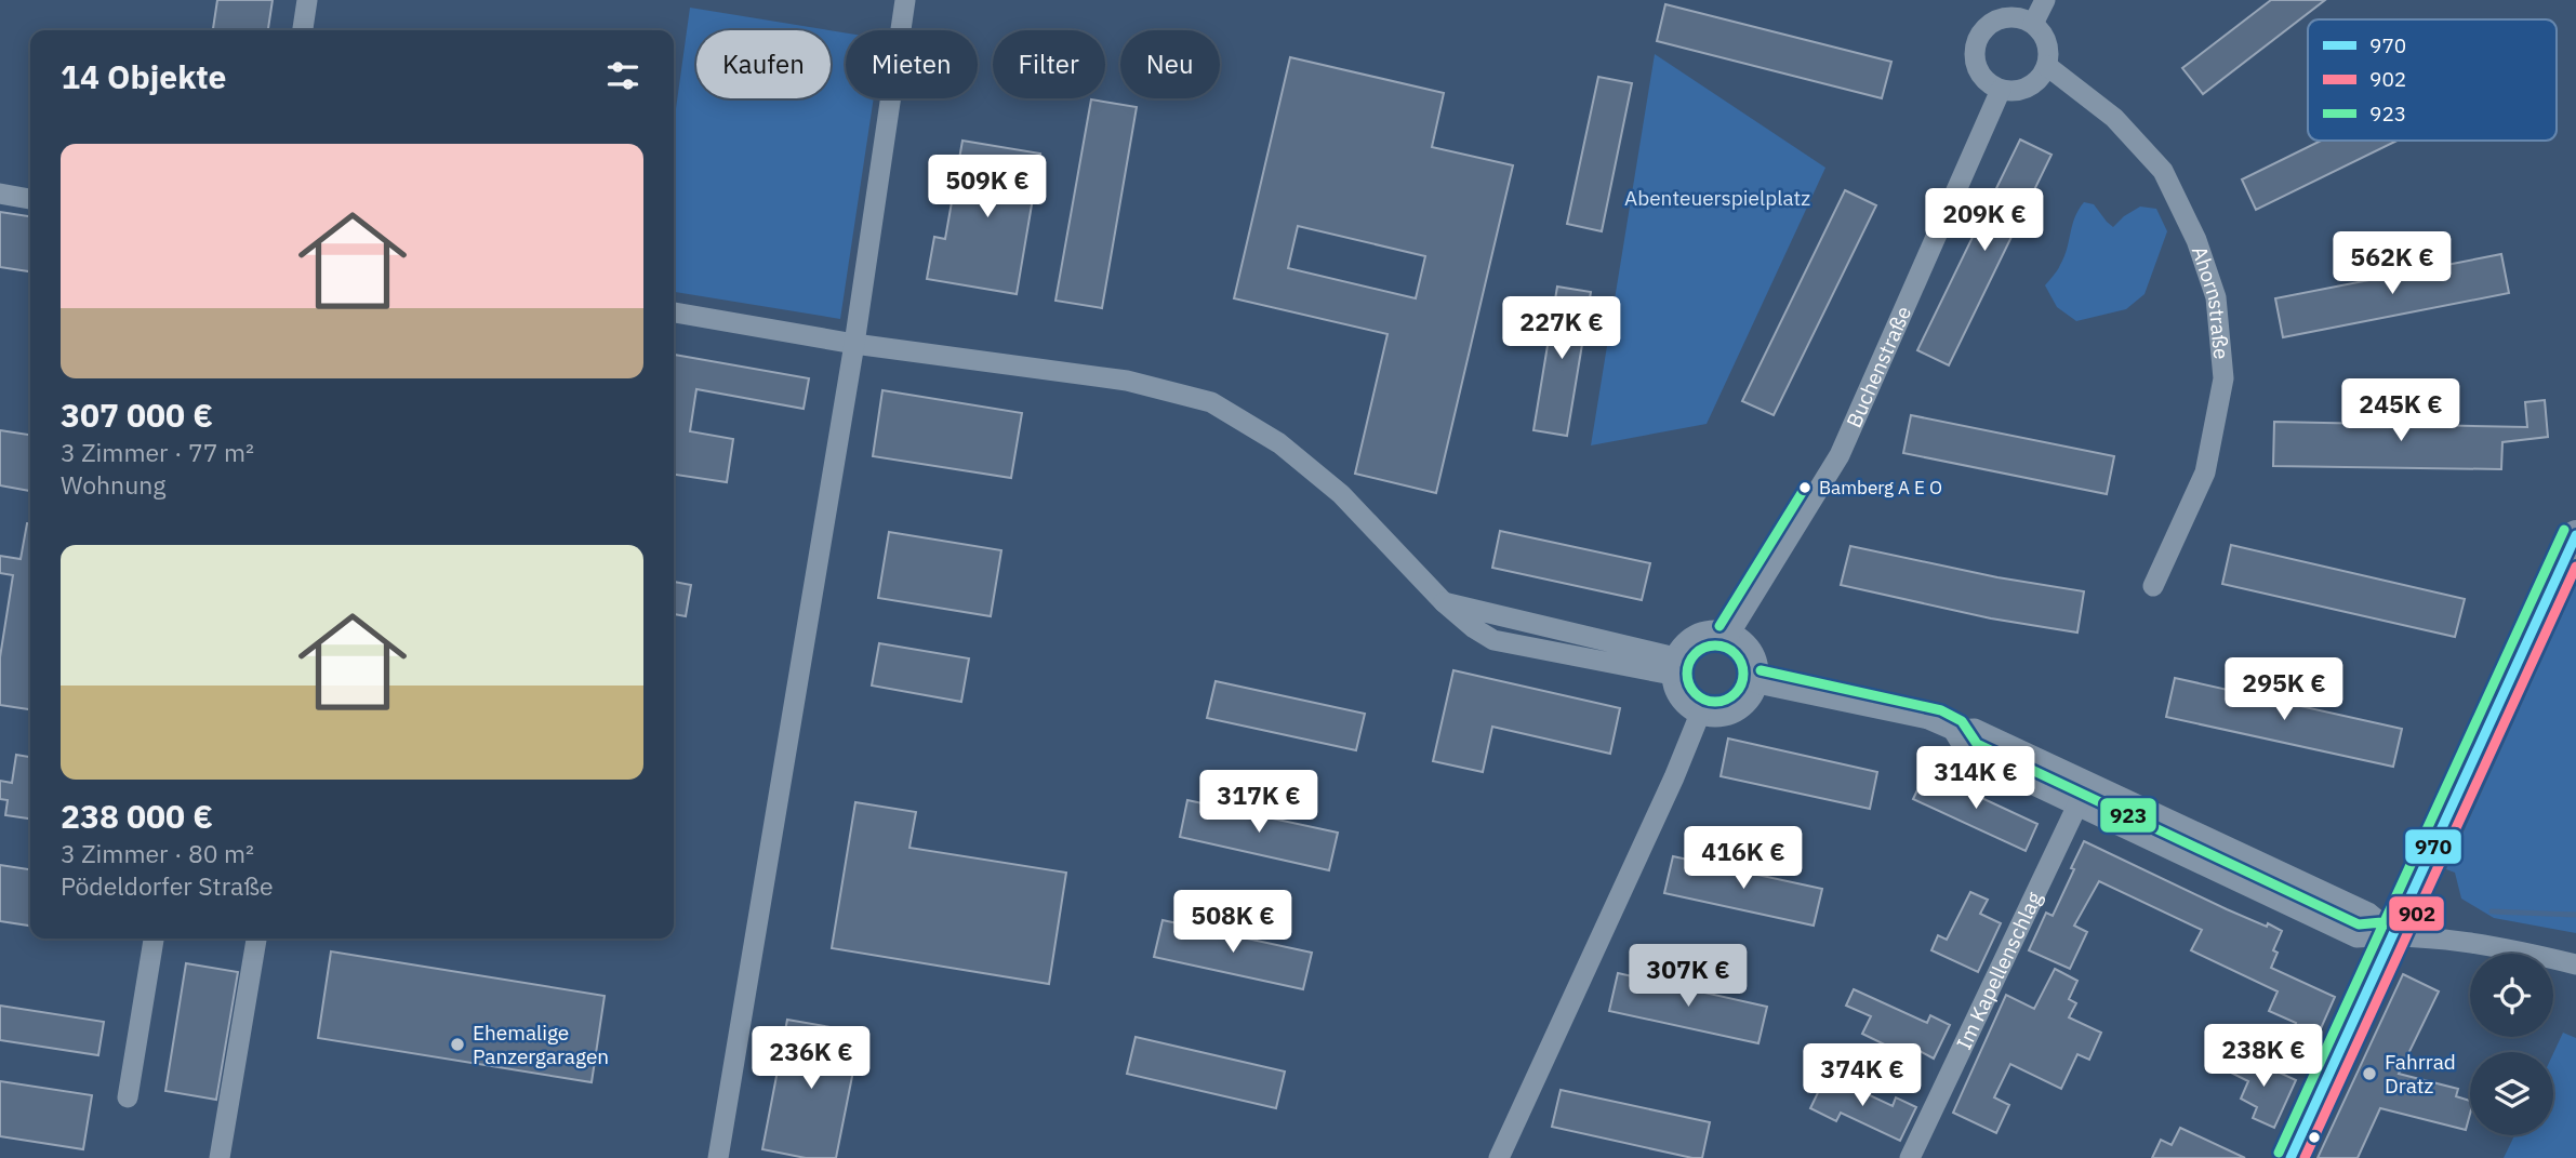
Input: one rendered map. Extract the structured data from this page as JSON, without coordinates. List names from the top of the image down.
{
  "streets": {
    "street": ["Ahornstraße", "Buchenstraße", "Im Kapellenschlag"]
  },
  "crossings": [
    ["Ahornstraße", "Buchenstraße"]
  ],
  "parks": ["Abenteuerspielplatz"],
  "places": ["Bamberg A E O", "Ehemalige Panzergaragen", "Fahrrad Dratz"],
  "lines": ["transit line 923", "transit line 970", "transit line 902"],
  "legend": ["970", "902", "923"],
  "page": {
    "chip": [
      "Kaufen",
      "Mieten",
      "Filter",
      "Neu"
    ],
    "heading": "14 Objekte",
    "list": [
      {
        "name": "307 000 €",
        "note": "3 Zimmer · 77 m² · Wohnung"
      },
      {
        "name": "238 000 €",
        "note": "3 Zimmer · 80 m² · Pödeldorfer Straße"
      }
    ],
    "price": [
      "509K €",
      "209K €",
      "562K €",
      "227K €",
      "245K €",
      "295K €",
      "314K €",
      "317K €",
      "416K €",
      "508K €",
      "307K €",
      "238K €",
      "236K €",
      "374K €"
    ]
  }
}
